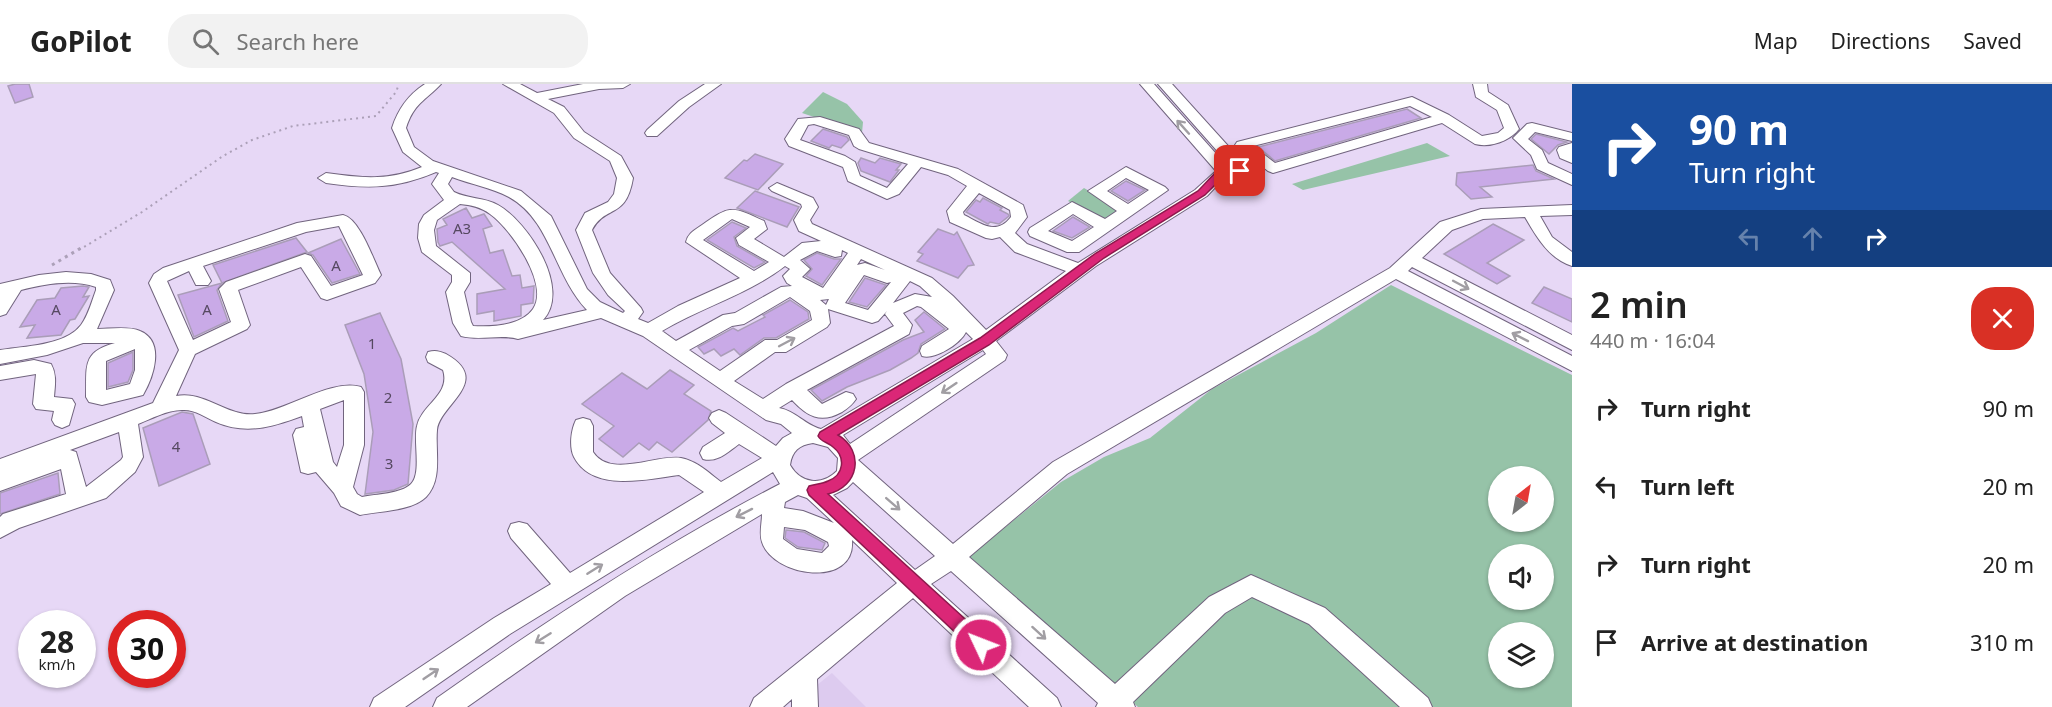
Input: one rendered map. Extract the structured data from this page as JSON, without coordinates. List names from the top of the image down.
{
  "house_numbers": [
    "A3",
    "A",
    "A",
    "A",
    "1",
    "2",
    "4",
    "3"
  ],
  "north": "top right",
  "page": {
    "header": "GoPilot",
    "search": "Search here",
    "nav": ["Map", "Directions", "Saved"],
    "turn": ["90 m", "Turn right"],
    "heading": ["2 min", "440 m · 16:04"],
    "list": [
      {
        "name": "Turn right",
        "value": "90 m"
      },
      {
        "name": "Turn left",
        "value": "20 m"
      },
      {
        "name": "Turn right",
        "value": "20 m"
      },
      {
        "name": "Arrive at destination",
        "value": "310 m"
      }
    ],
    "speed": "28 km/h",
    "limit": "30"
  }
}
